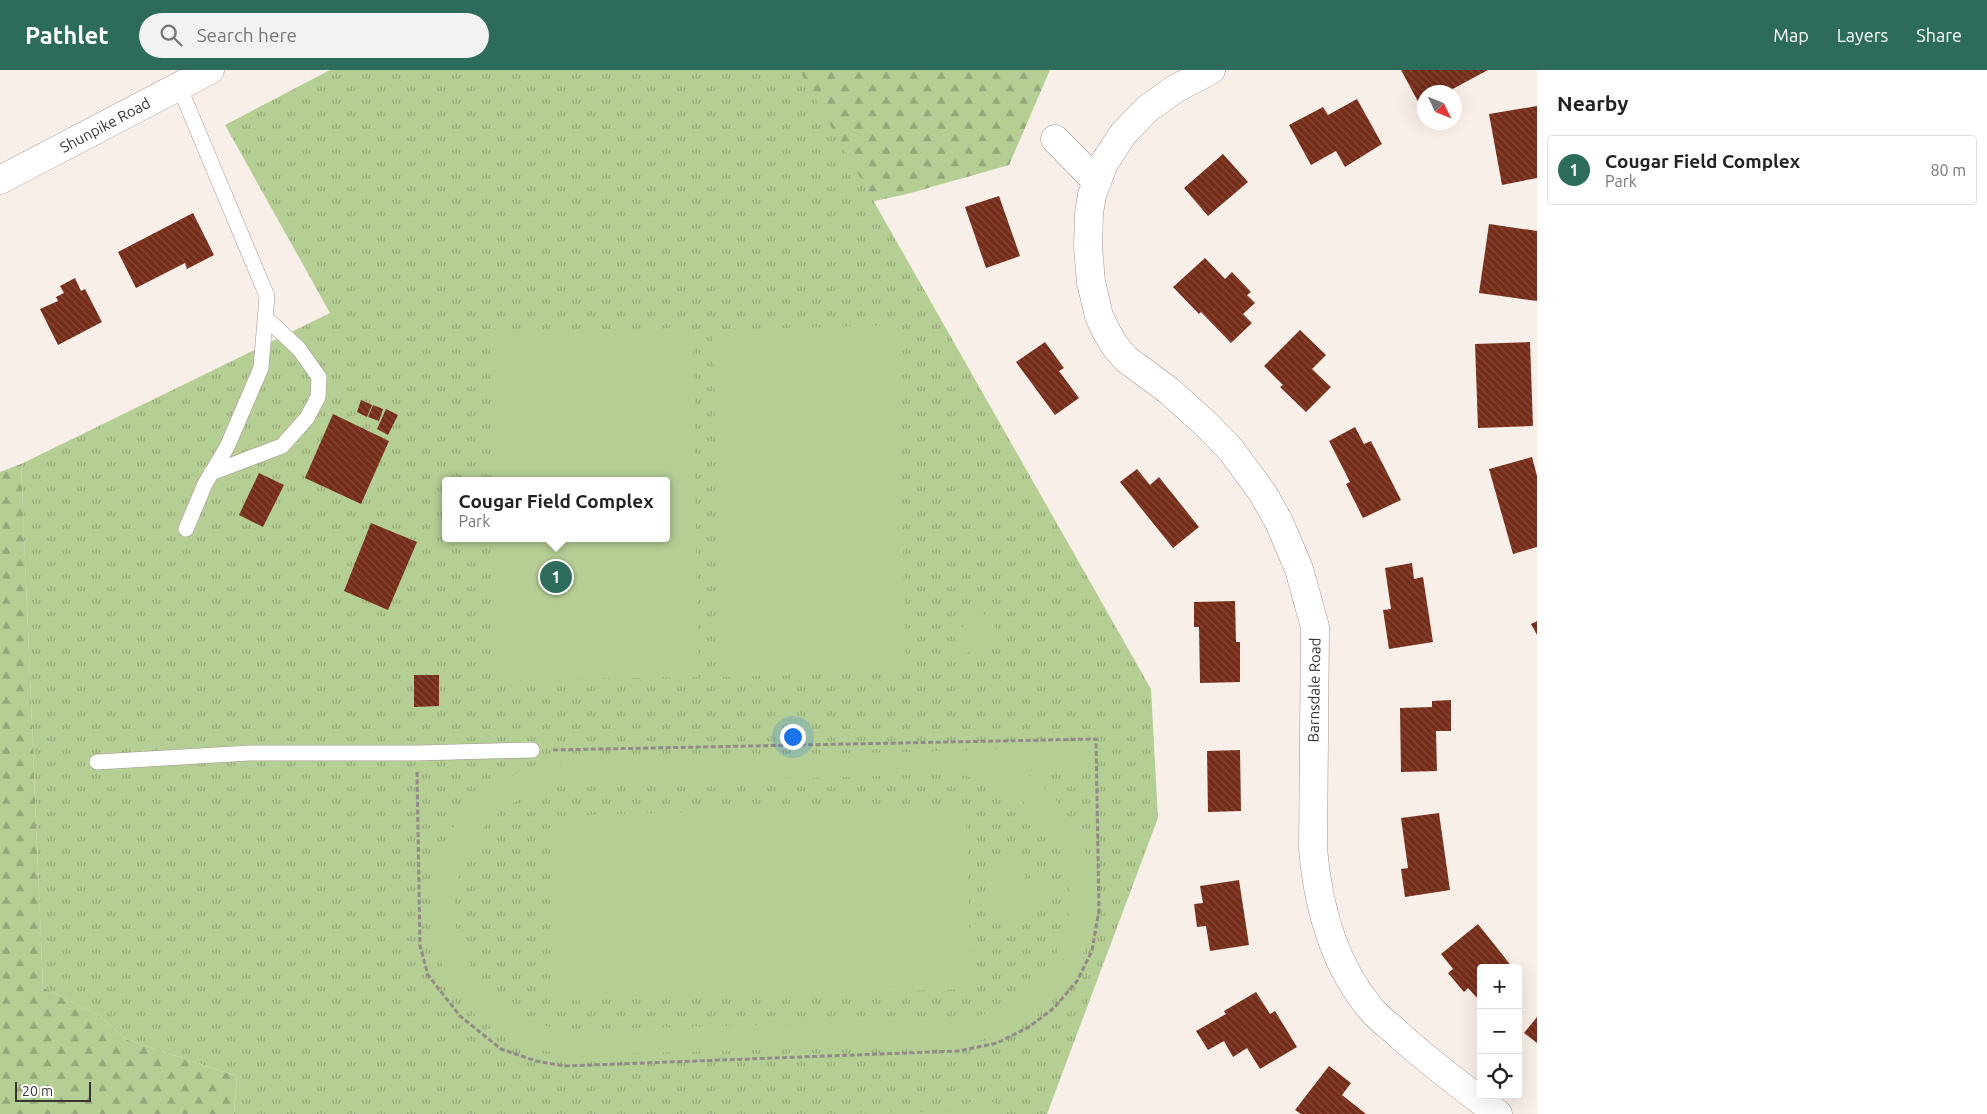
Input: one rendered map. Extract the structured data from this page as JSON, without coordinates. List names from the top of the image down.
{
  "streets": {
    "street": ["Shunpike Road", "Barnsdale Road"]
  },
  "scale_bar": "20 m",
  "north": "bottom right",
  "page": {
    "header": "Pathlet",
    "search": "Search here",
    "nav": ["Map", "Layers", "Share"],
    "heading": "Nearby",
    "list": [
      {
        "mark": "1",
        "name": "Cougar Field Complex",
        "note": "Park",
        "value": "80 m"
      }
    ],
    "popup": ["Cougar Field Complex", "Park"],
    "pins": "1",
    "map_buttons": ["+", "−"],
    "scale": "20 m"
  }
}
